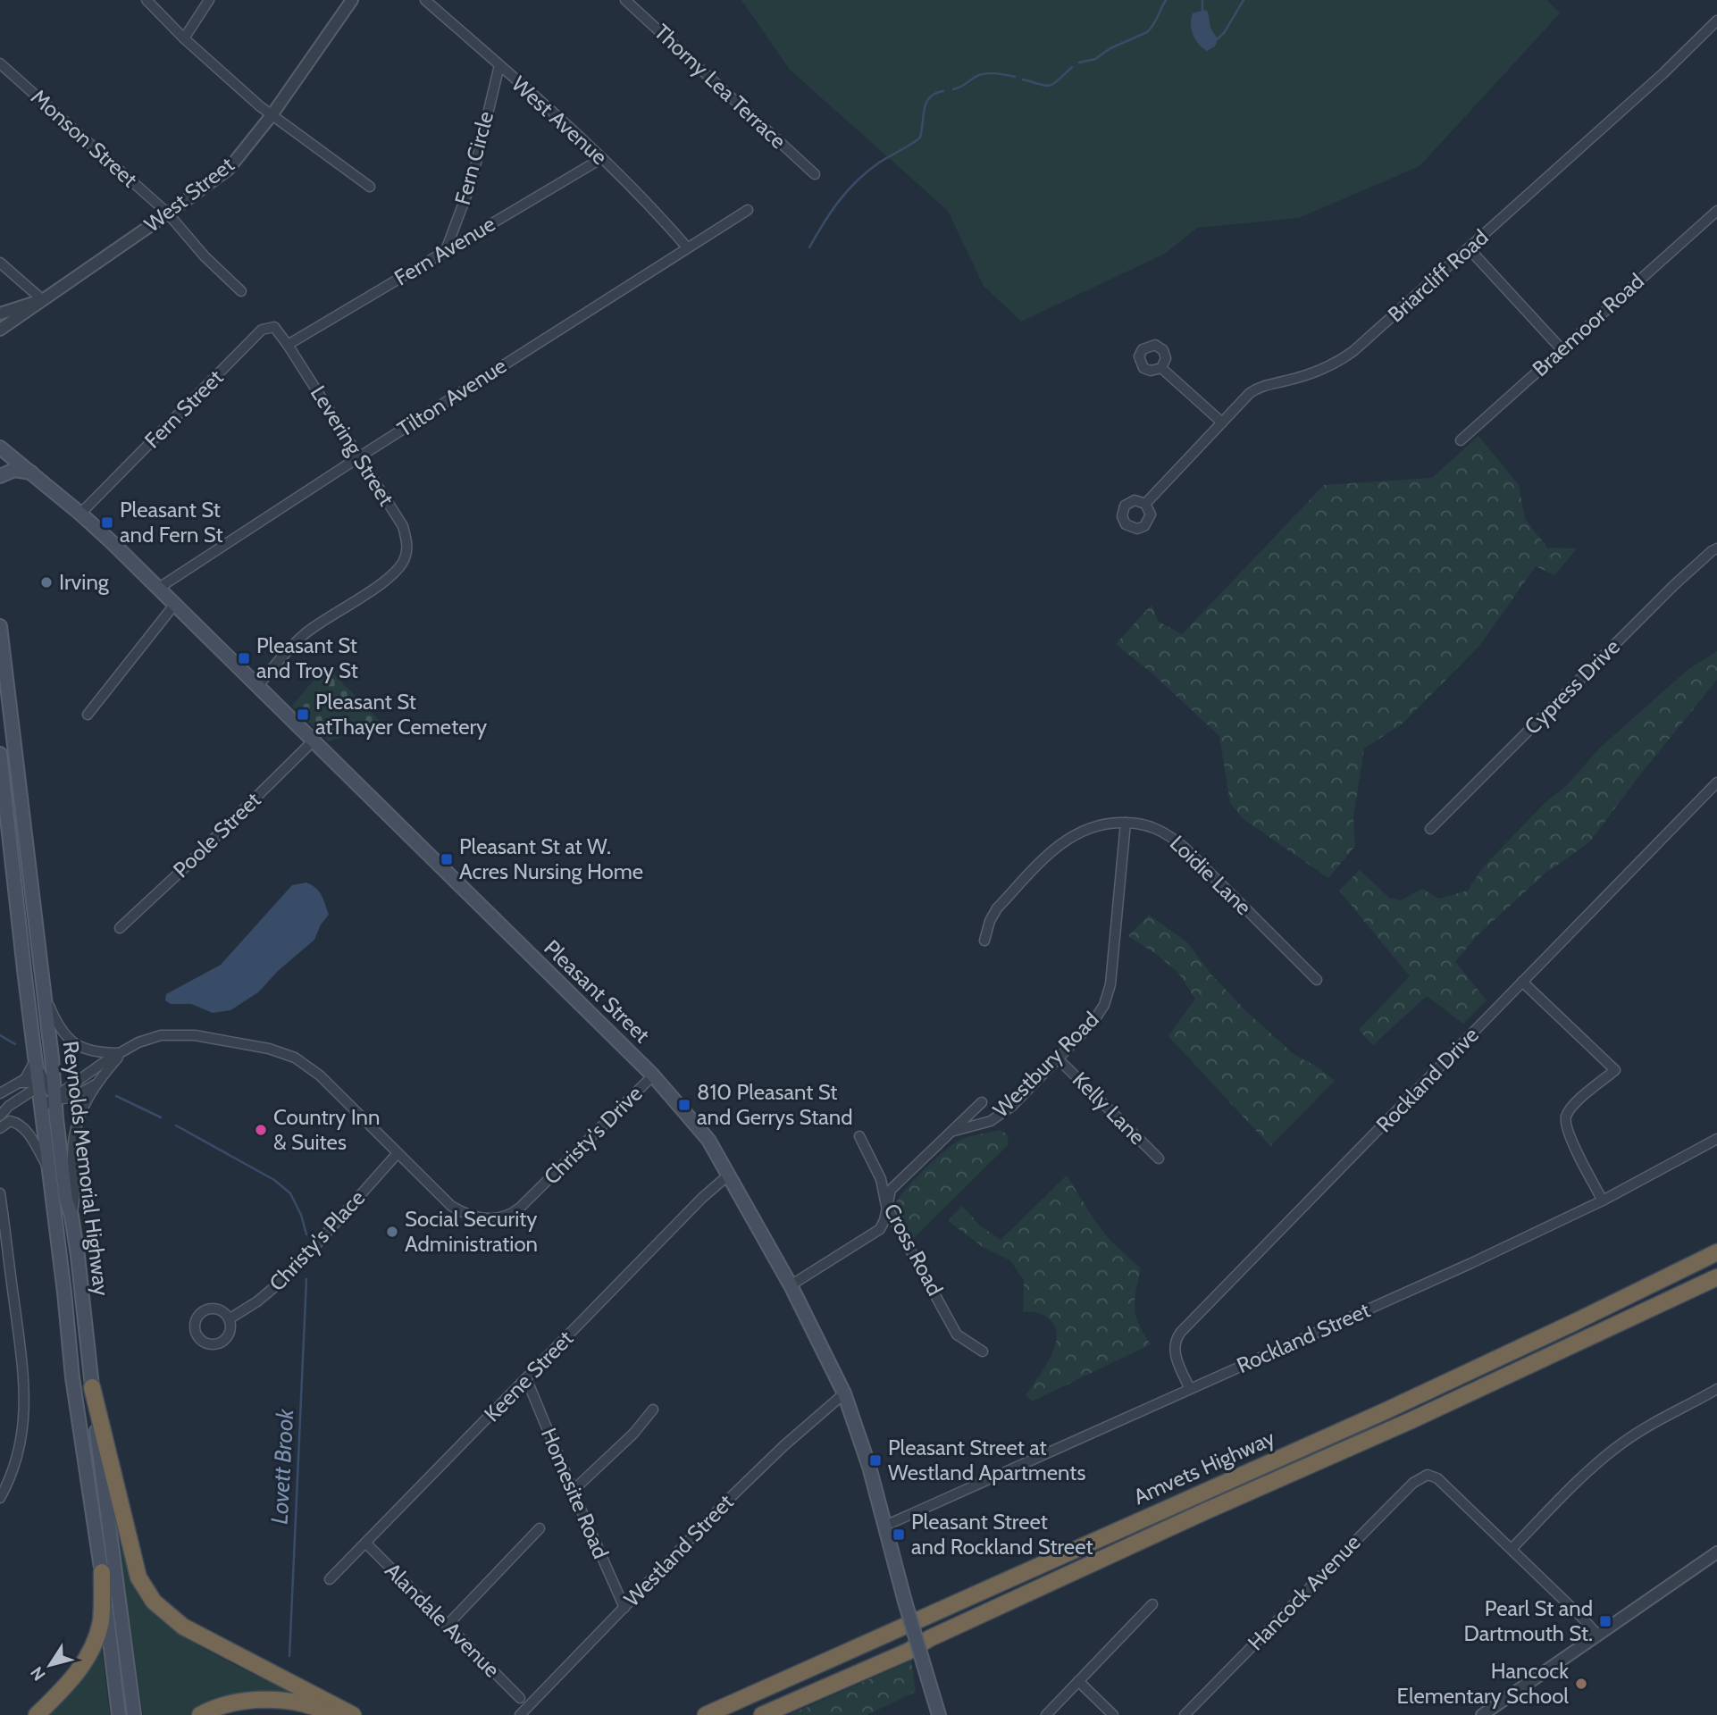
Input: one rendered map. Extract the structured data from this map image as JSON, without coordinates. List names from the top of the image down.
{
  "streets": {
    "highway": ["Amvets Highway"],
    "main road": ["Pleasant Street", "Reynolds Memorial Highway"],
    "street": [
      "Thorny Lea Terrace",
      "West Avenue",
      "Monson Street",
      "Fern Circle",
      "West Street",
      "Fern Avenue",
      "Briarcliff Road",
      "Braemoor Road",
      "Tilton Avenue",
      "Fern Street",
      "Levering Street",
      "Cypress Drive",
      "Poole Street",
      "Loidie Lane",
      "Westbury Road",
      "Rockland Drive",
      "Kelly Lane",
      "Christy's Drive",
      "Christy's Place",
      "Cross Road",
      "Rockland Street",
      "Keene Street",
      "Homesite Road",
      "Westland Street",
      "Hancock Avenue",
      "Alandale Avenue"
    ]
  },
  "crossings": [
    ["West Avenue", "Fern Circle"],
    ["West Avenue", "Fern Avenue"],
    ["West Avenue", "Tilton Avenue"],
    ["Monson Street", "West Street"],
    ["Fern Circle", "Fern Avenue"],
    ["Fern Avenue", "Fern Street"],
    ["Fern Avenue", "Levering Street"],
    ["Tilton Avenue", "Levering Street"],
    ["Tilton Avenue", "Pleasant Street"],
    ["Fern Street", "Levering Street"],
    ["Fern Street", "Pleasant Street"],
    ["Levering Street", "Pleasant Street"],
    ["Poole Street", "Pleasant Street"],
    ["Loidie Lane", "Westbury Road"],
    ["Pleasant Street", "Christy's Drive"],
    ["Pleasant Street", "Rockland Street"],
    ["Pleasant Street", "Keene Street"],
    ["Pleasant Street", "Westland Street"],
    ["Westbury Road", "Kelly Lane"],
    ["Rockland Drive", "Rockland Street"],
    ["Christy's Drive", "Reynolds Memorial Highway"],
    ["Christy's Drive", "Christy's Place"],
    ["Keene Street", "Homesite Road"],
    ["Keene Street", "Alandale Avenue"],
    ["Homesite Road", "Westland Street"]
  ],
  "water": ["Lovett Brook"],
  "places": {
    "transit": [
      "Pleasant St and Fern St",
      "Pleasant St and Troy St",
      "Pleasant St atThayer Cemetery",
      "Pleasant St at W. Acres Nursing Home",
      "810 Pleasant St and Gerrys Stand",
      "Pleasant Street at Westland Apartments",
      "Pleasant Street and Rockland Street",
      "Pearl St and Dartmouth St."
    ],
    "other": [
      "Irving",
      "Country Inn & Suites",
      "Social Security Administration",
      "Hancock Elementary School"
    ]
  },
  "north": "bottom left"
}
